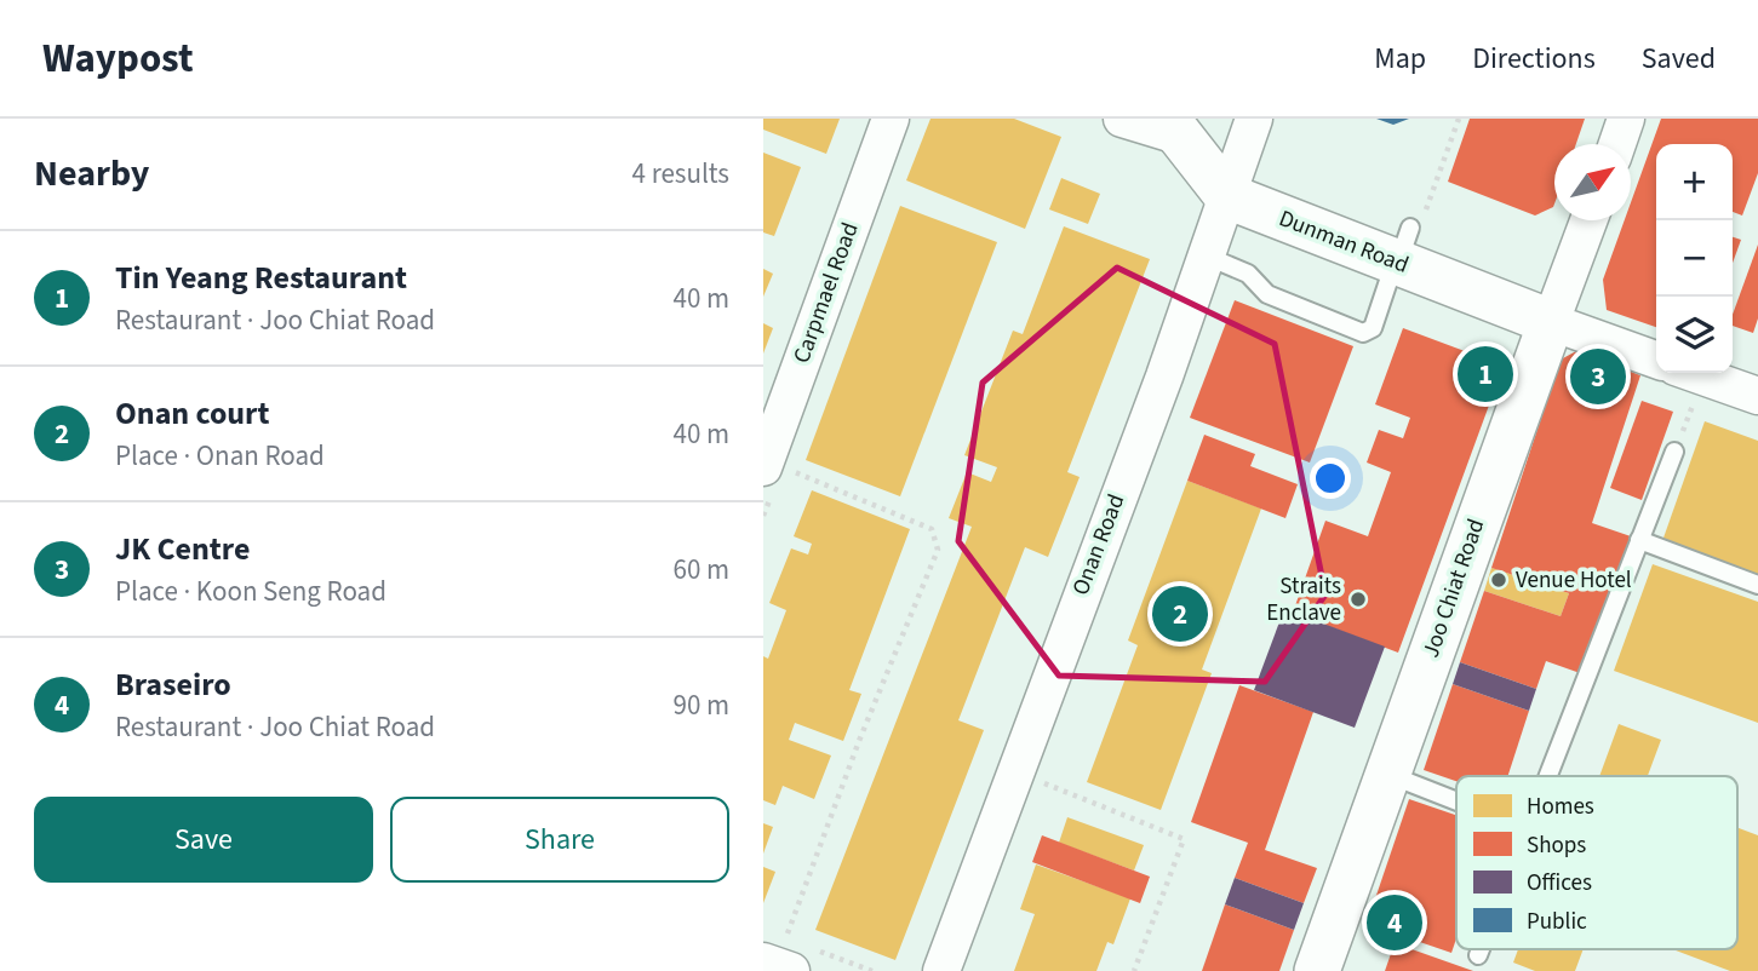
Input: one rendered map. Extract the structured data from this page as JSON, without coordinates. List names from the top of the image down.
{
  "streets": {
    "street": [
      "Dunman Road",
      "Carpmael Road",
      "Onan Road",
      "Joo Chiat Road"
    ]
  },
  "crossings": [
    ["Dunman Road", "Onan Road"],
    ["Dunman Road", "Joo Chiat Road"]
  ],
  "places": ["Venue Hotel", "Straits Enclave"],
  "legend": [
    "Homes",
    "Shops",
    "Offices",
    "Public"
  ],
  "north": "top right",
  "page": {
    "header": "Waypost",
    "nav": ["Map", "Directions", "Saved"],
    "heading": ["Nearby", "4 results"],
    "map_buttons": ["+", "−"],
    "list": [
      {
        "mark": "1",
        "name": "Tin Yeang Restaurant",
        "note": "Restaurant · Joo Chiat Road",
        "value": "40 m"
      },
      {
        "mark": "2",
        "name": "Onan court",
        "note": "Place · Onan Road",
        "value": "40 m"
      },
      {
        "mark": "3",
        "name": "JK Centre",
        "note": "Place · Koon Seng Road",
        "value": "60 m"
      },
      {
        "mark": "4",
        "name": "Braseiro",
        "note": "Restaurant · Joo Chiat Road",
        "value": "90 m"
      }
    ],
    "pins": [
      "1",
      "3",
      "2",
      "4"
    ],
    "buttons": ["Save", "Share"]
  }
}
